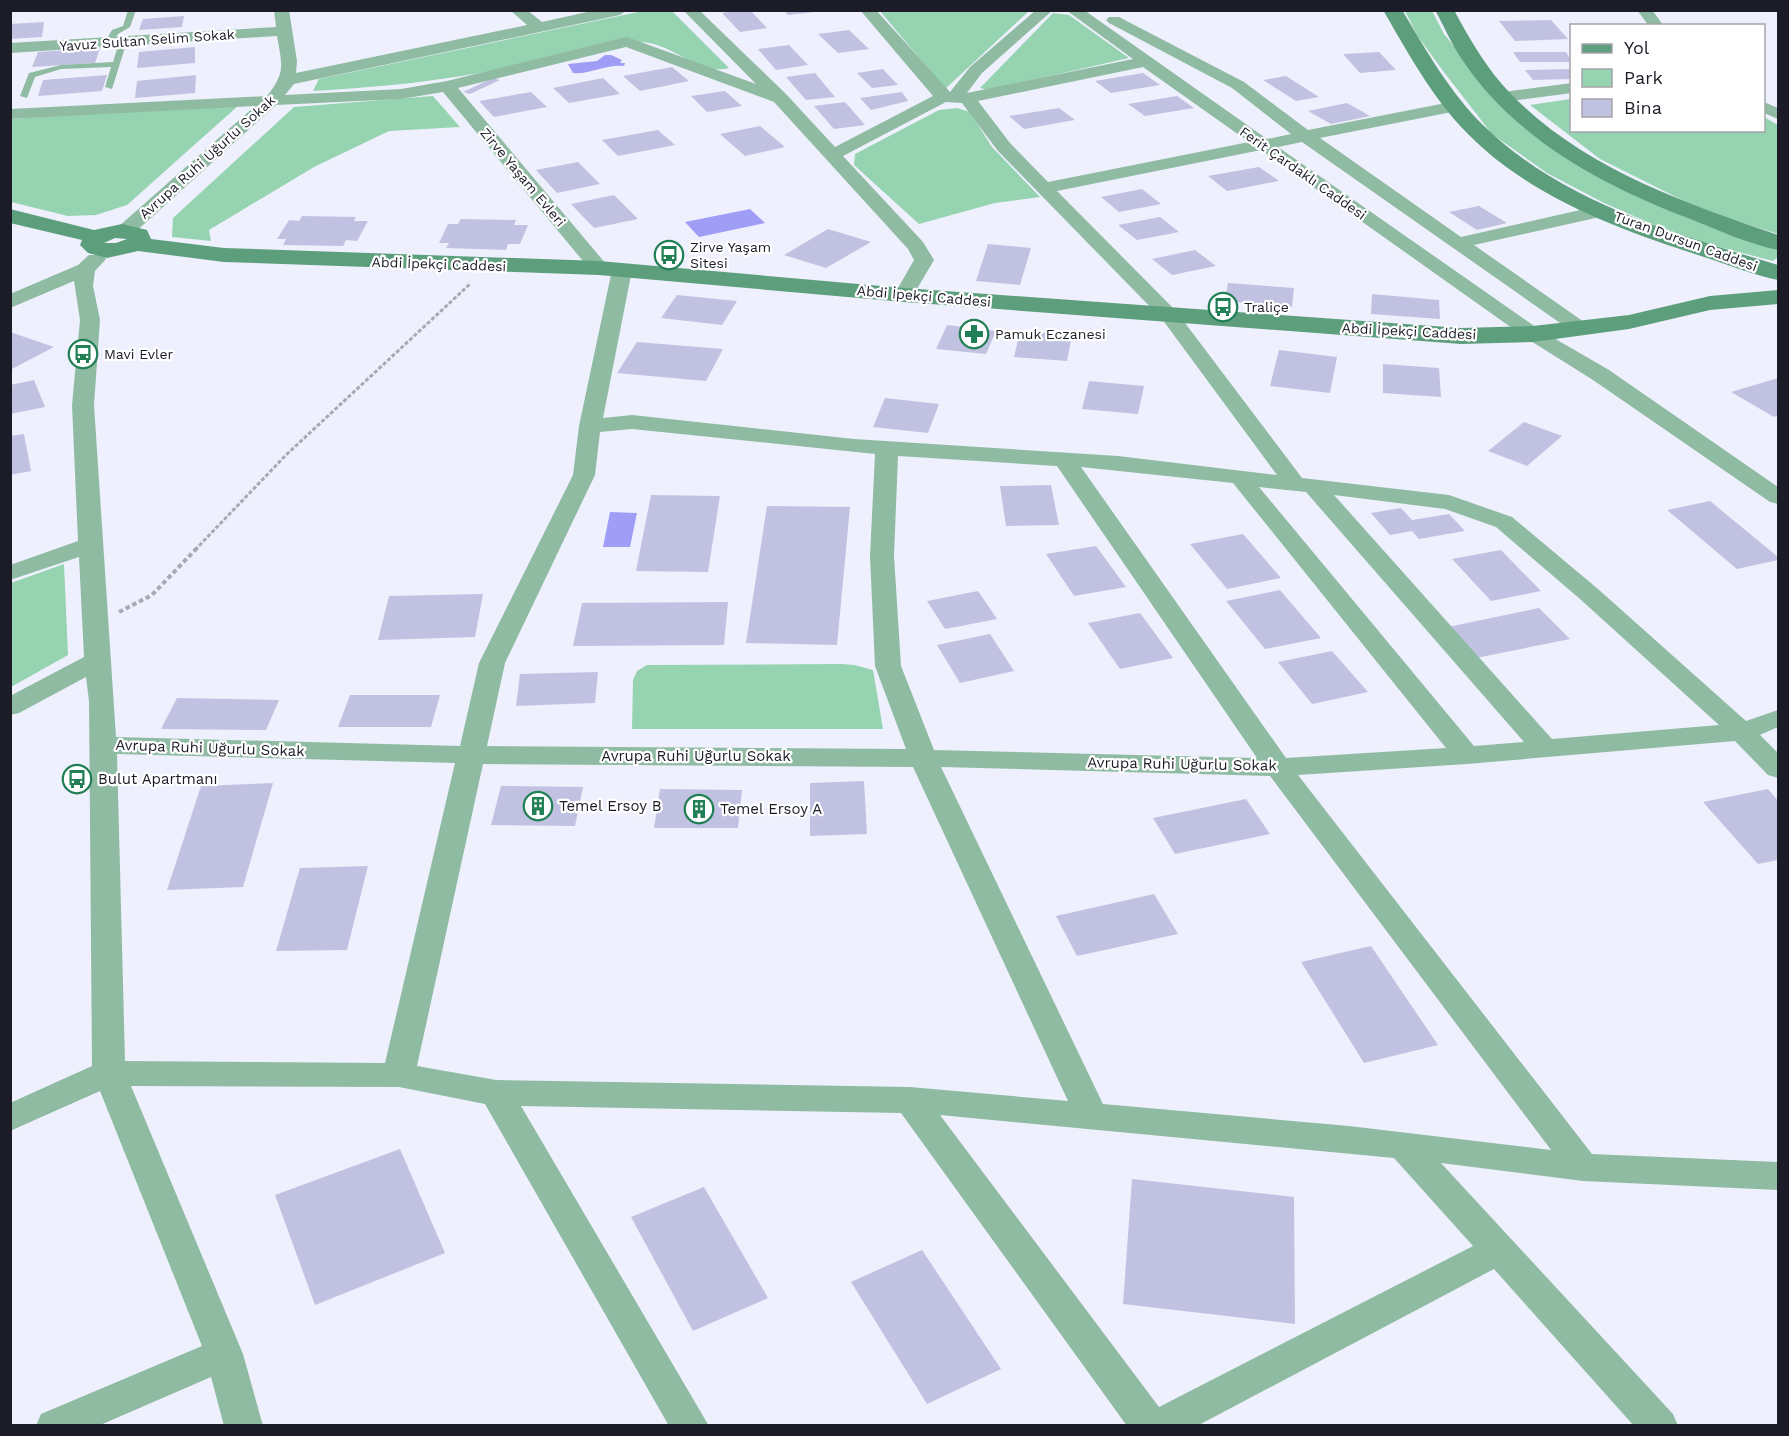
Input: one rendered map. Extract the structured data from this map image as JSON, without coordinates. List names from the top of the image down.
{
  "streets": {
    "main road": ["Turan Dursun Caddesi", "Abdi İpekçi Caddesi"],
    "street": [
      "Yavuz Sultan Selim Sokak",
      "Avrupa Ruhi Uğurlu Sokak",
      "Ferit Çardaklı Caddesi",
      "Zirve Yaşam Evleri"
    ]
  },
  "crossings": [
    ["Avrupa Ruhi Uğurlu Sokak", "Abdi İpekçi Caddesi"],
    ["Ferit Çardaklı Caddesi", "Abdi İpekçi Caddesi"],
    ["Zirve Yaşam Evleri", "Abdi İpekçi Caddesi"]
  ],
  "places": {
    "bus stop": [
      "Zirve Yaşam Sitesi",
      "Traliçe",
      "Mavi Evler",
      "Bulut Apartmanı"
    ],
    "pharmacy": ["Pamuk Eczanesi"],
    "building": ["Temel Ersoy B", "Temel Ersoy A"]
  },
  "legend": ["Yol", "Park", "Bina"]
}
